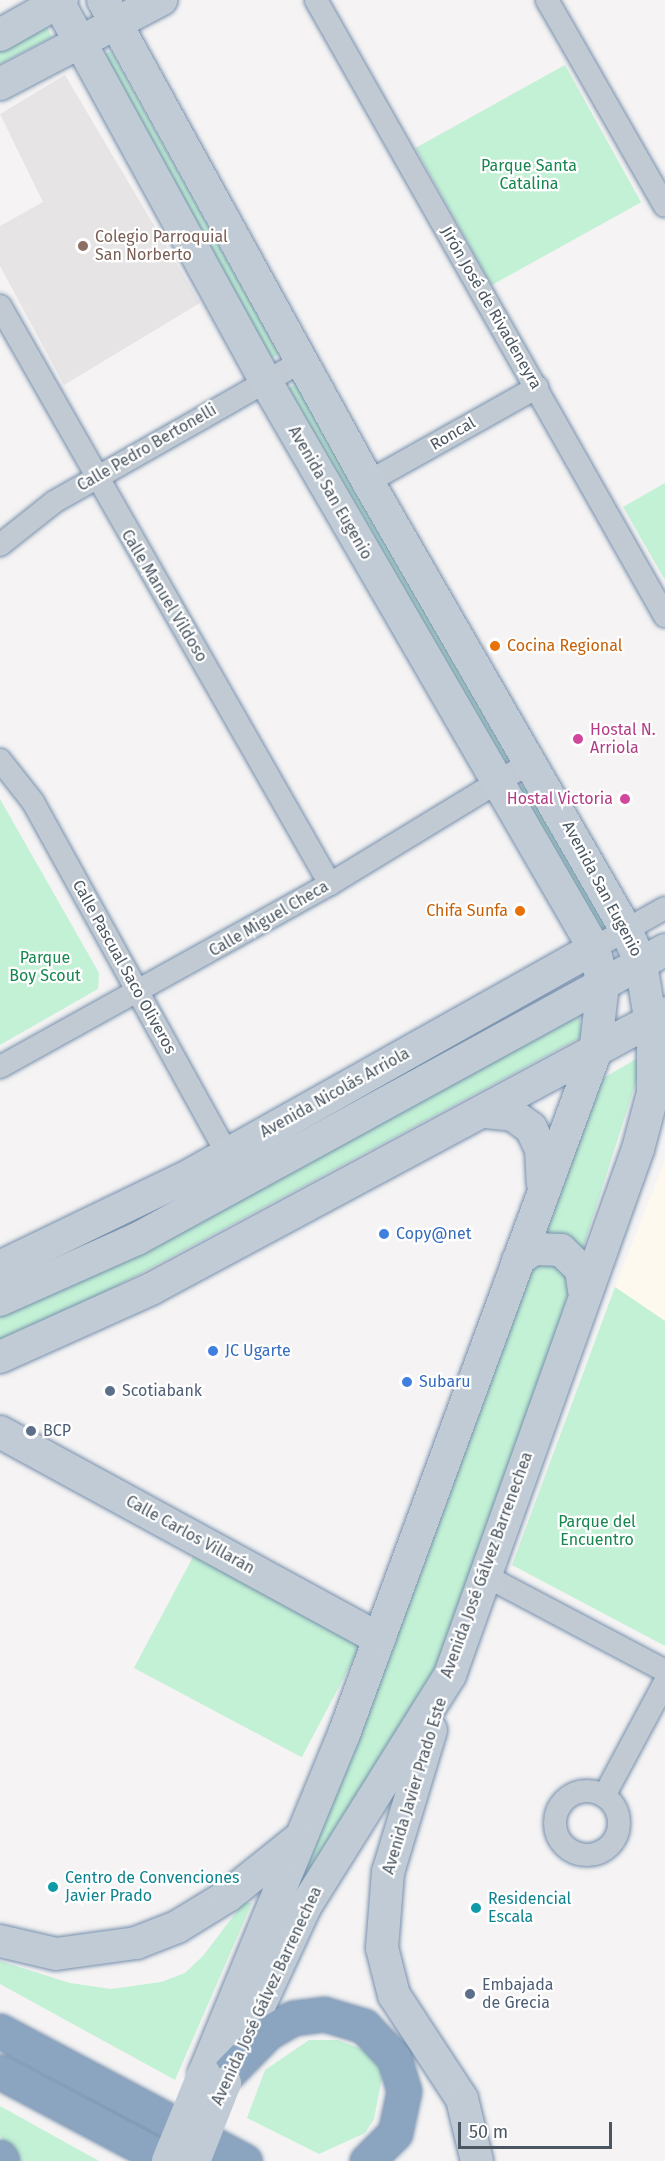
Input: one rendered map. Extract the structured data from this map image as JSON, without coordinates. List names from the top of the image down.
{
  "streets": {
    "main road": [
      "Avenida San Eugenio",
      "Avenida Nicolás Arriola",
      "Calle Carlos Villarán",
      "Avenida José Gálvez Barrenechea",
      "Avenida Javier Prado Este"
    ],
    "street": [
      "Jirón José de Rivadeneyra",
      "Roncal",
      "Calle Pedro Bertonelli",
      "Calle Manuel Vildoso",
      "Calle Miguel Checa",
      "Calle Pascual Saco Oliveros"
    ]
  },
  "crossings": [
    ["Jirón José de Rivadeneyra", "Roncal"],
    ["Roncal", "Avenida San Eugenio"],
    ["Calle Pedro Bertonelli", "Avenida San Eugenio"],
    ["Calle Pedro Bertonelli", "Calle Manuel Vildoso"],
    ["Avenida San Eugenio", "Calle Miguel Checa"],
    ["Avenida San Eugenio", "Avenida Nicolás Arriola"],
    ["Avenida San Eugenio", "Avenida José Gálvez Barrenechea"],
    ["Calle Manuel Vildoso", "Calle Miguel Checa"],
    ["Calle Miguel Checa", "Calle Pascual Saco Oliveros"],
    ["Calle Pascual Saco Oliveros", "Avenida Nicolás Arriola"],
    ["Avenida Nicolás Arriola", "Avenida José Gálvez Barrenechea"],
    ["Calle Carlos Villarán", "Avenida José Gálvez Barrenechea"],
    ["Avenida José Gálvez Barrenechea", "Avenida Javier Prado Este"]
  ],
  "parks": ["Parque Santa Catalina", "Parque Boy Scout", "Parque del Encuentro"],
  "places": [
    "Colegio Parroquial San Norberto",
    "Cocina Regional",
    "Hostal N. Arriola",
    "Hostal Victoria",
    "Chifa Sunfa",
    "Copy@net",
    "JC Ugarte",
    "Subaru",
    "Scotiabank",
    "BCP",
    "Centro de Convenciones Javier Prado",
    "Residencial Escala",
    "Embajada de Grecia"
  ],
  "scale_bar": "50 m"
}
